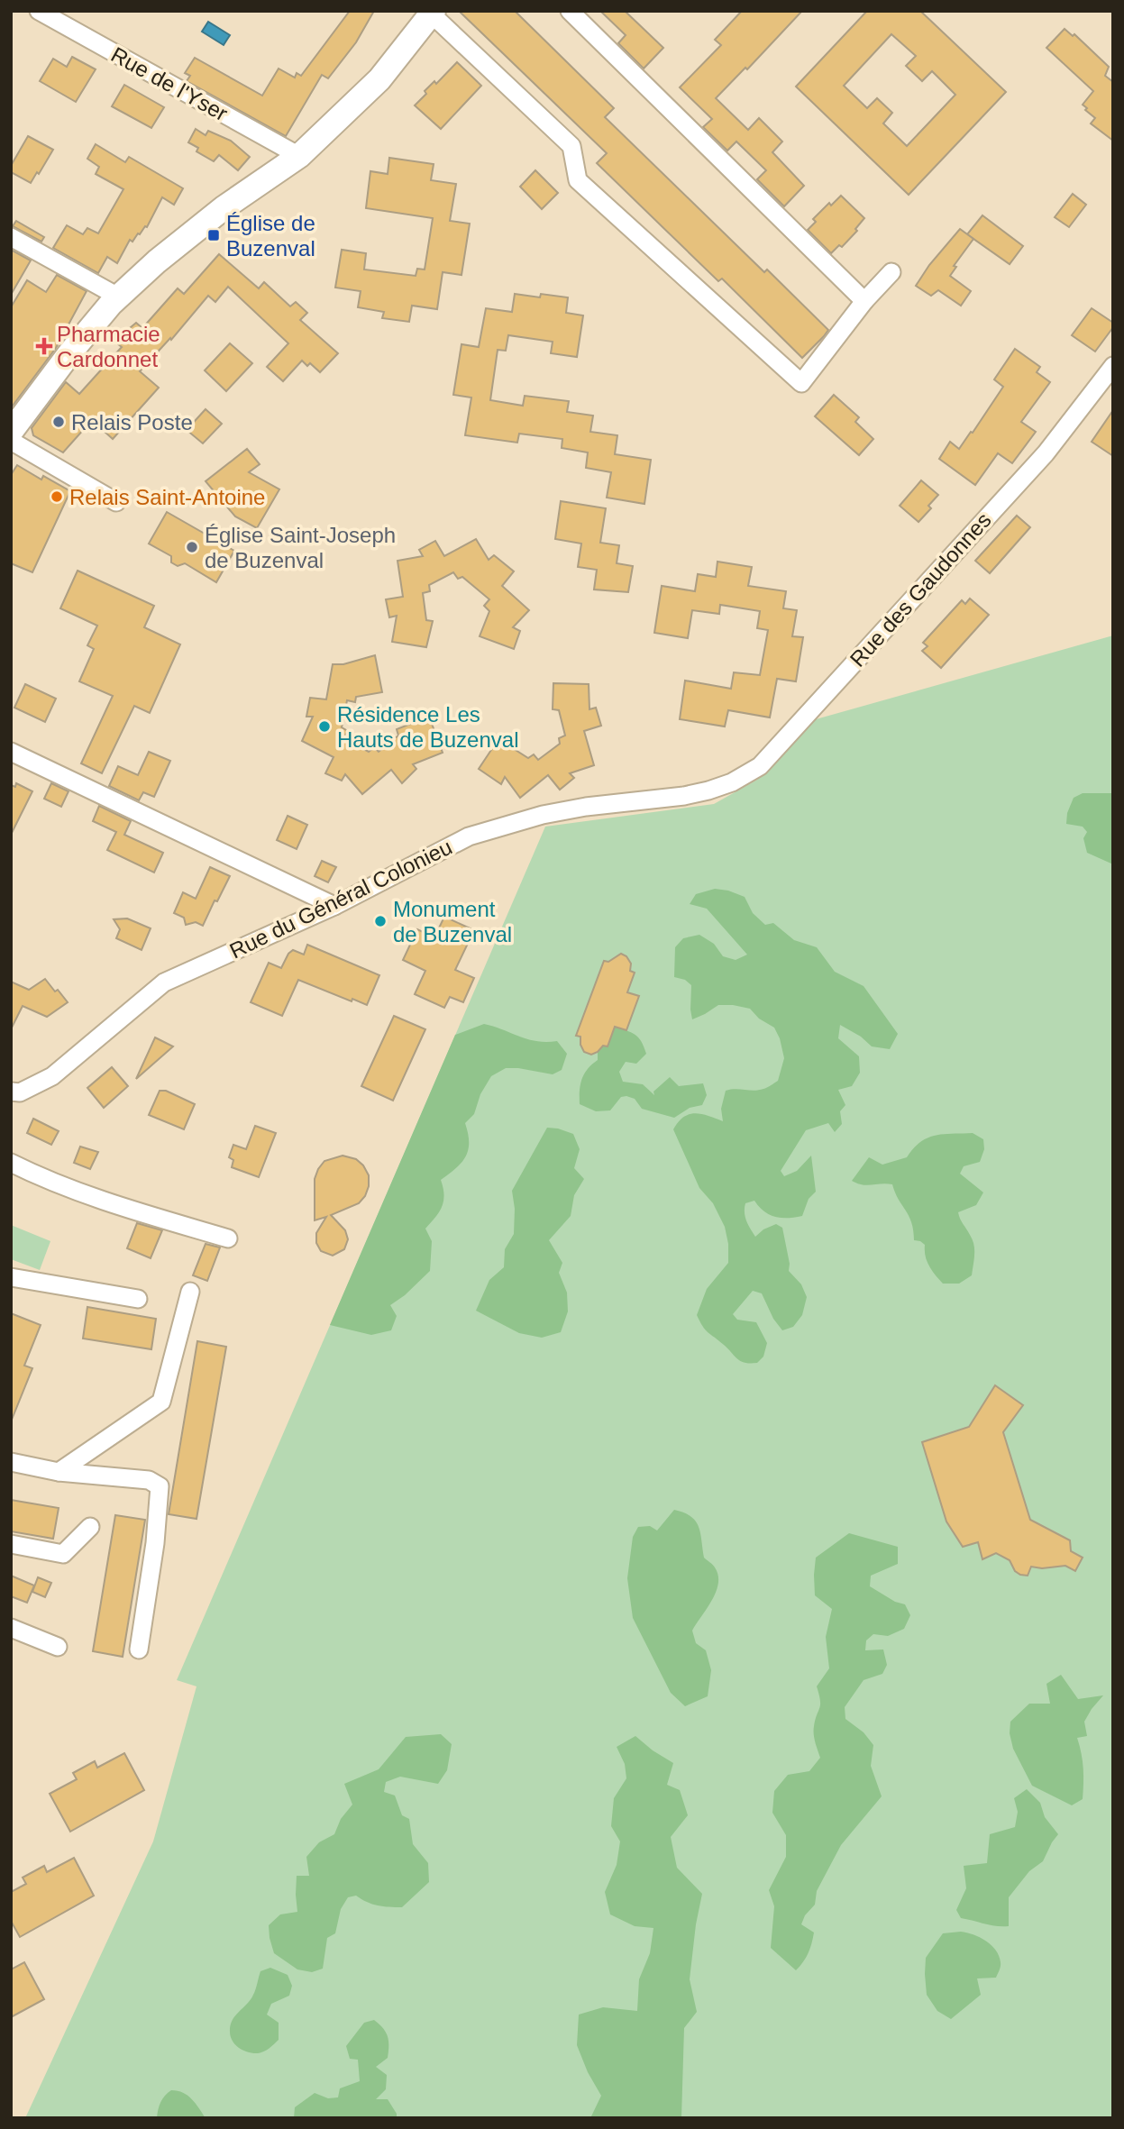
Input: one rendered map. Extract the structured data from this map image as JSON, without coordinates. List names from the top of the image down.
{
  "streets": {
    "street": ["Rue de l'Yser", "Rue des Gaudonnes", "Rue du Général Colonieu"]
  },
  "crossings": [
    ["Rue des Gaudonnes", "Rue du Général Colonieu"]
  ],
  "places": {
    "transit": ["Église de Buzenval"],
    "health": ["Pharmacie Cardonnet"],
    "other": [
      "Relais Poste",
      "Relais Saint-Antoine",
      "Église Saint-Joseph de Buzenval",
      "Résidence Les Hauts de Buzenval",
      "Monument de Buzenval"
    ]
  }
}
